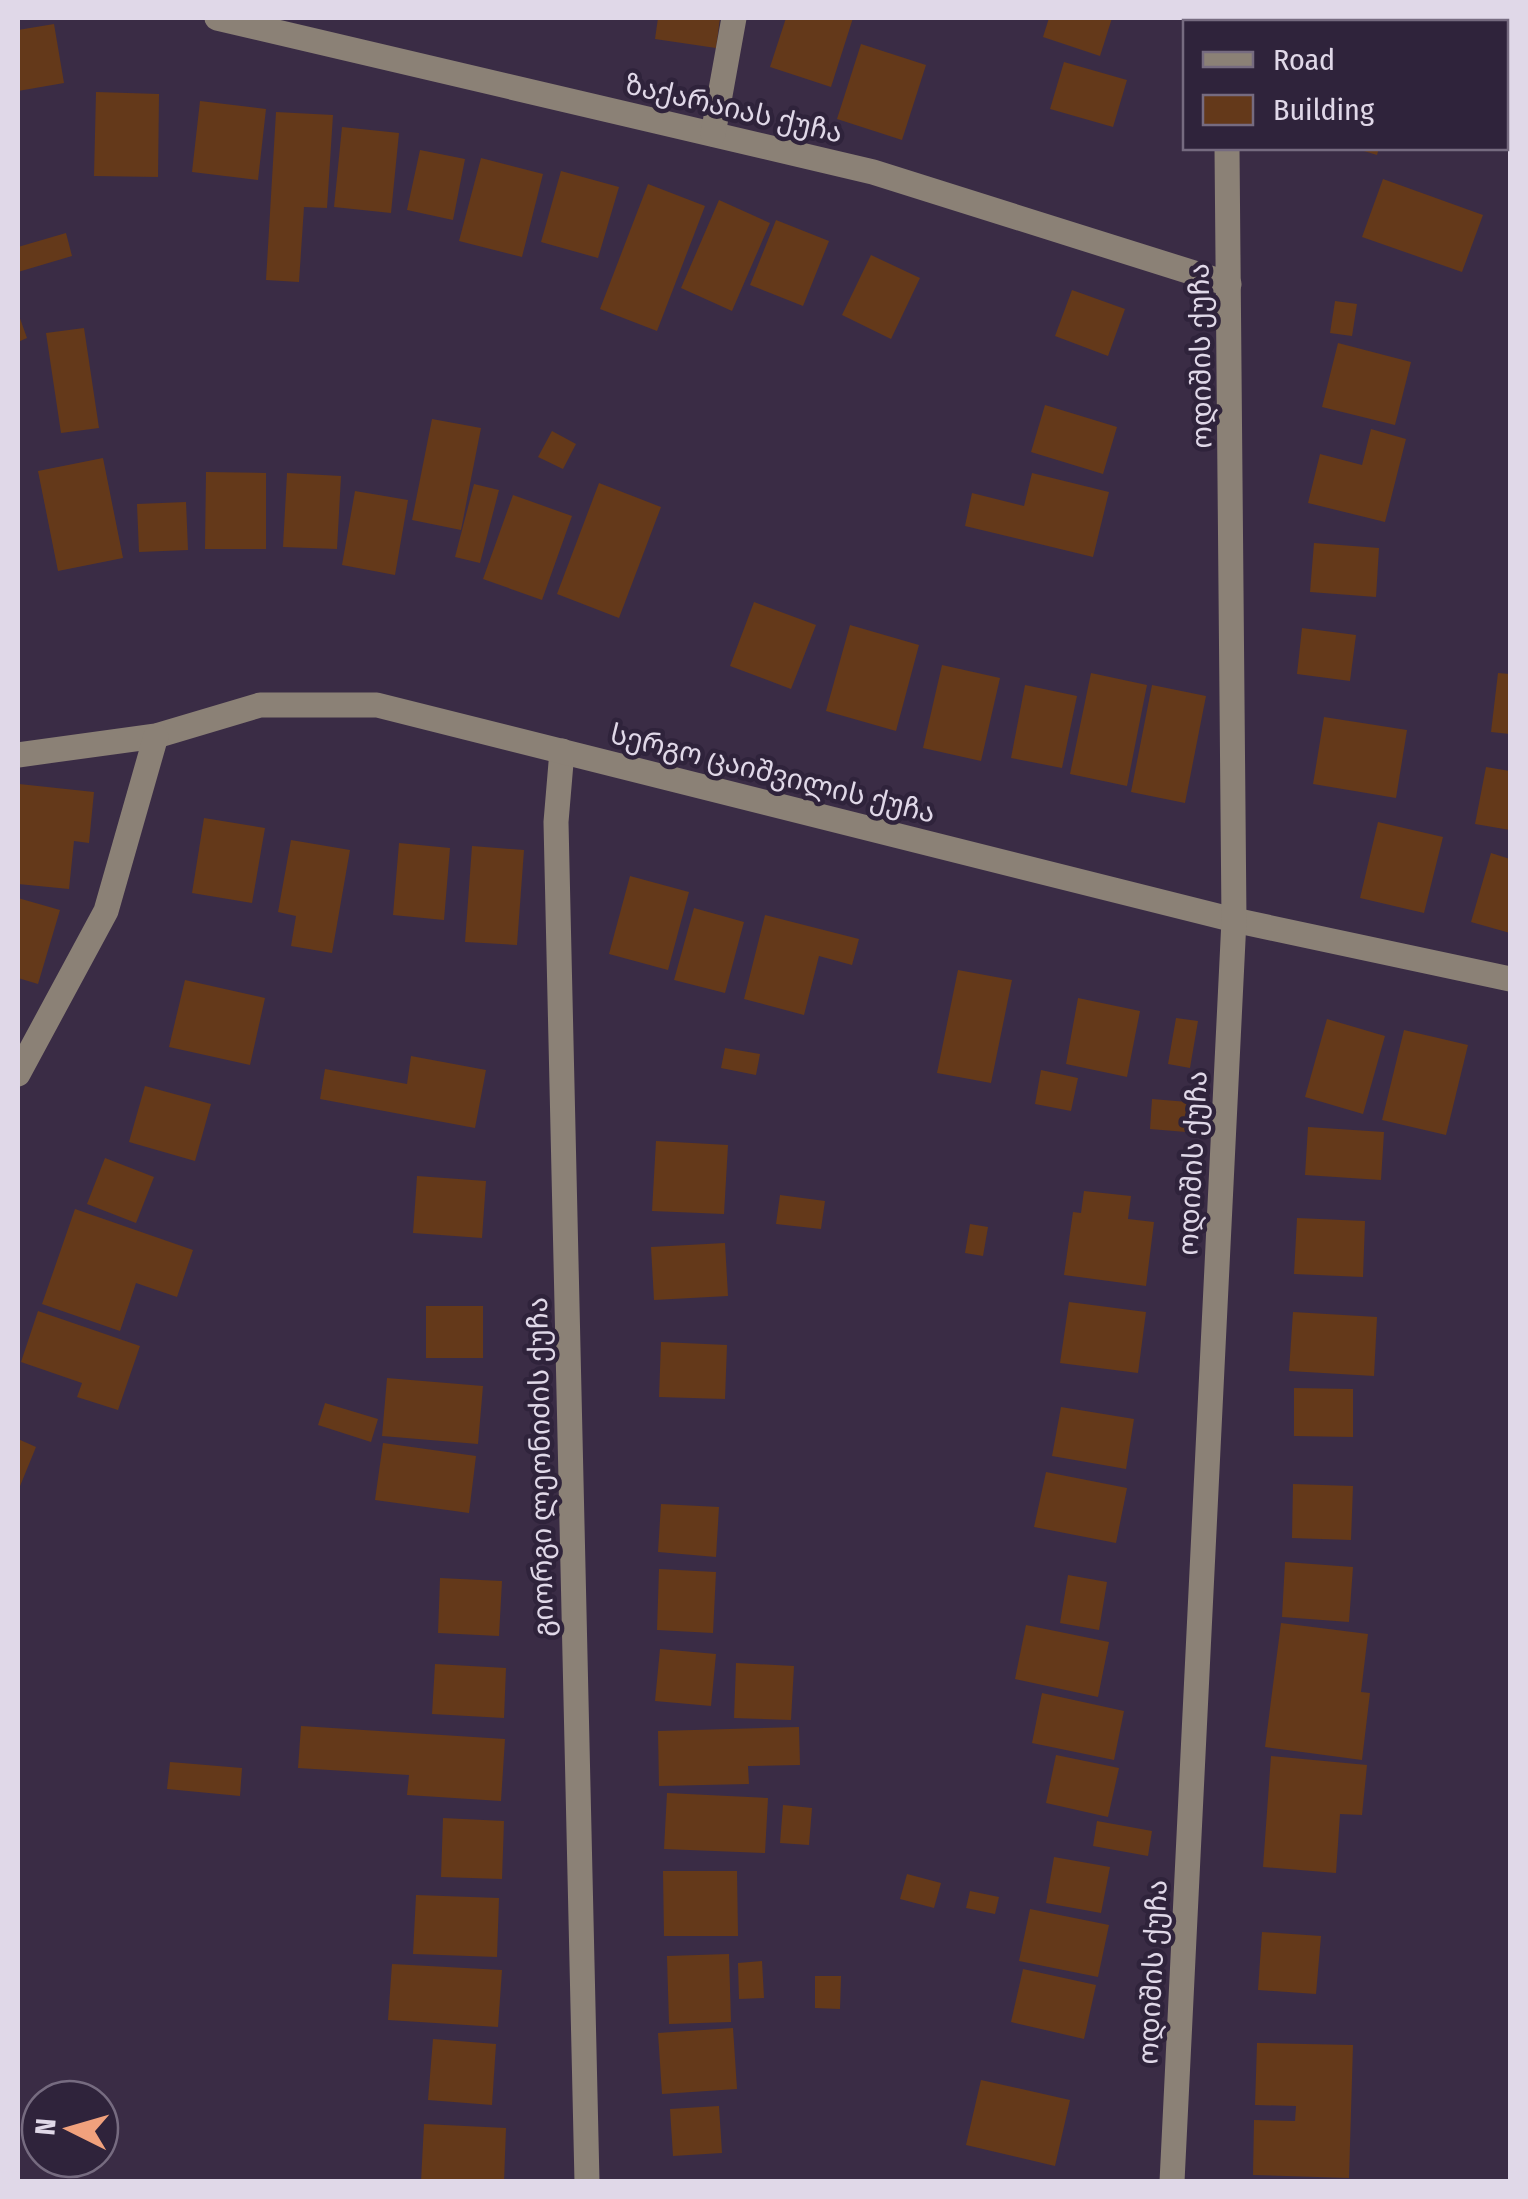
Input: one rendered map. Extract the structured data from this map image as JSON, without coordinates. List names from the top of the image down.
{
  "streets": {
    "street": [
      "ზაქარაიას ქუჩა",
      "ოდიშის ქუჩა",
      "სერგო ცაიშვილის ქუჩა",
      "გიორგი ლეონიძის ქუჩა"
    ]
  },
  "crossings": [
    ["ზაქარაიას ქუჩა", "ოდიშის ქუჩა"],
    ["ოდიშის ქუჩა", "სერგო ცაიშვილის ქუჩა"],
    ["სერგო ცაიშვილის ქუჩა", "გიორგი ლეონიძის ქუჩა"]
  ],
  "legend": ["Road", "Building"],
  "north": "left"
}
